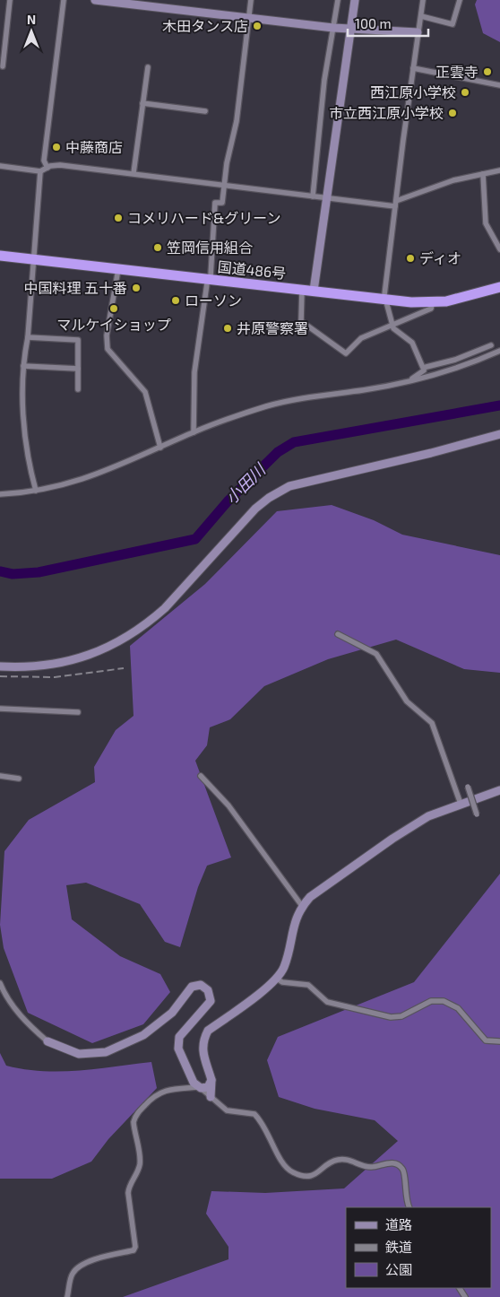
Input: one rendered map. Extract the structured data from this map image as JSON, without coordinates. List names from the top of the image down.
{
  "streets": {
    "highway": ["国道486号"]
  },
  "water": ["小田川"],
  "places": [
    "木田タンス店",
    "正雲寺",
    "西江原小学校",
    "市立西江原小学校",
    "中藤商店",
    "コメリハード&グリーン",
    "笠岡信用組合",
    "ディオ",
    "中国料理 五十番",
    "ローソン",
    "マルケイショップ",
    "井原警察署"
  ],
  "legend": ["道路", "鉄道", "公園"],
  "scale_bar": "100 m",
  "north": "top"
}
